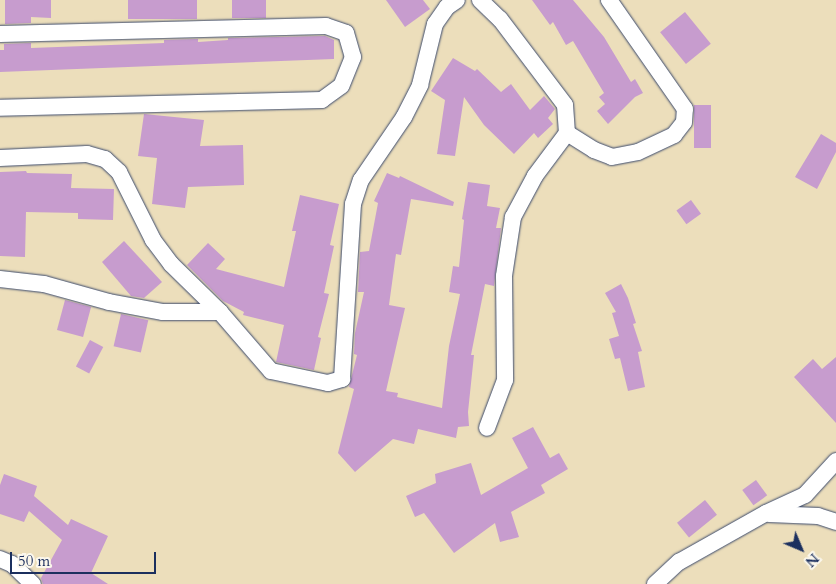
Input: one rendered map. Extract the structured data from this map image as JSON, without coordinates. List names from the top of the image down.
{
  "scale_bar": "50 m",
  "north": "bottom right"
}
